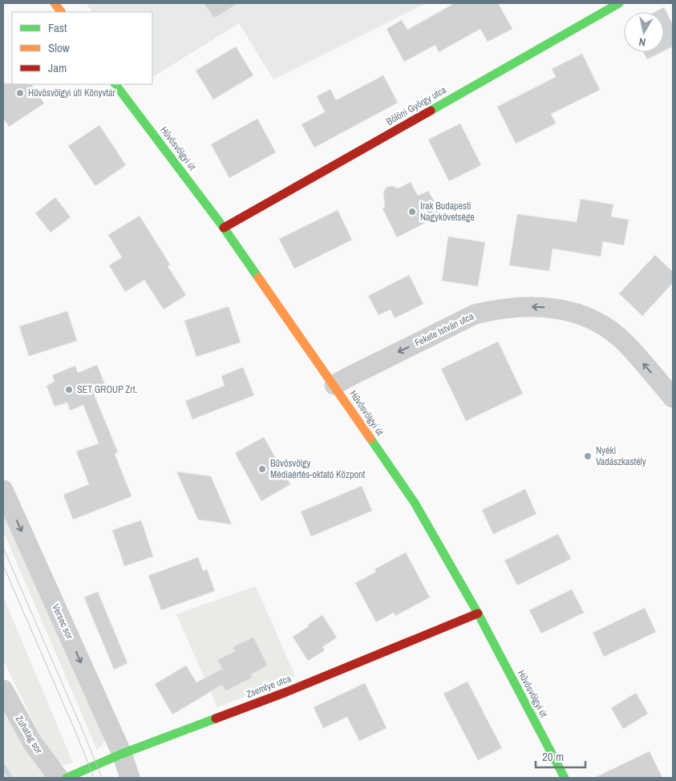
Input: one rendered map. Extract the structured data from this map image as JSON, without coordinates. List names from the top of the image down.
{
  "streets": {
    "street": [
      "Bölöni György utca",
      "Hűvösvölgyi út",
      "Fekete István utca",
      "Versec sor",
      "Zsemlye utca",
      "Zuhatag sor"
    ]
  },
  "crossings": [
    ["Bölöni György utca", "Hűvösvölgyi út"],
    ["Hűvösvölgyi út", "Fekete István utca"],
    ["Hűvösvölgyi út", "Zsemlye utca"],
    ["Versec sor", "Zsemlye utca"]
  ],
  "one_way": ["Fekete István utca", "Versec sor"],
  "places": [
    "Hűvösvölgyi úti Könyvtár",
    "Irak Budapesti Nagykövetsége",
    "SET GROUP Zrt.",
    "Nyéki Vadászkastély",
    "Bűvösvölgy Médiaértés-oktató Központ"
  ],
  "legend": ["Fast", "Slow", "Jam"],
  "scale_bar": "20 m",
  "north": "bottom"
}
